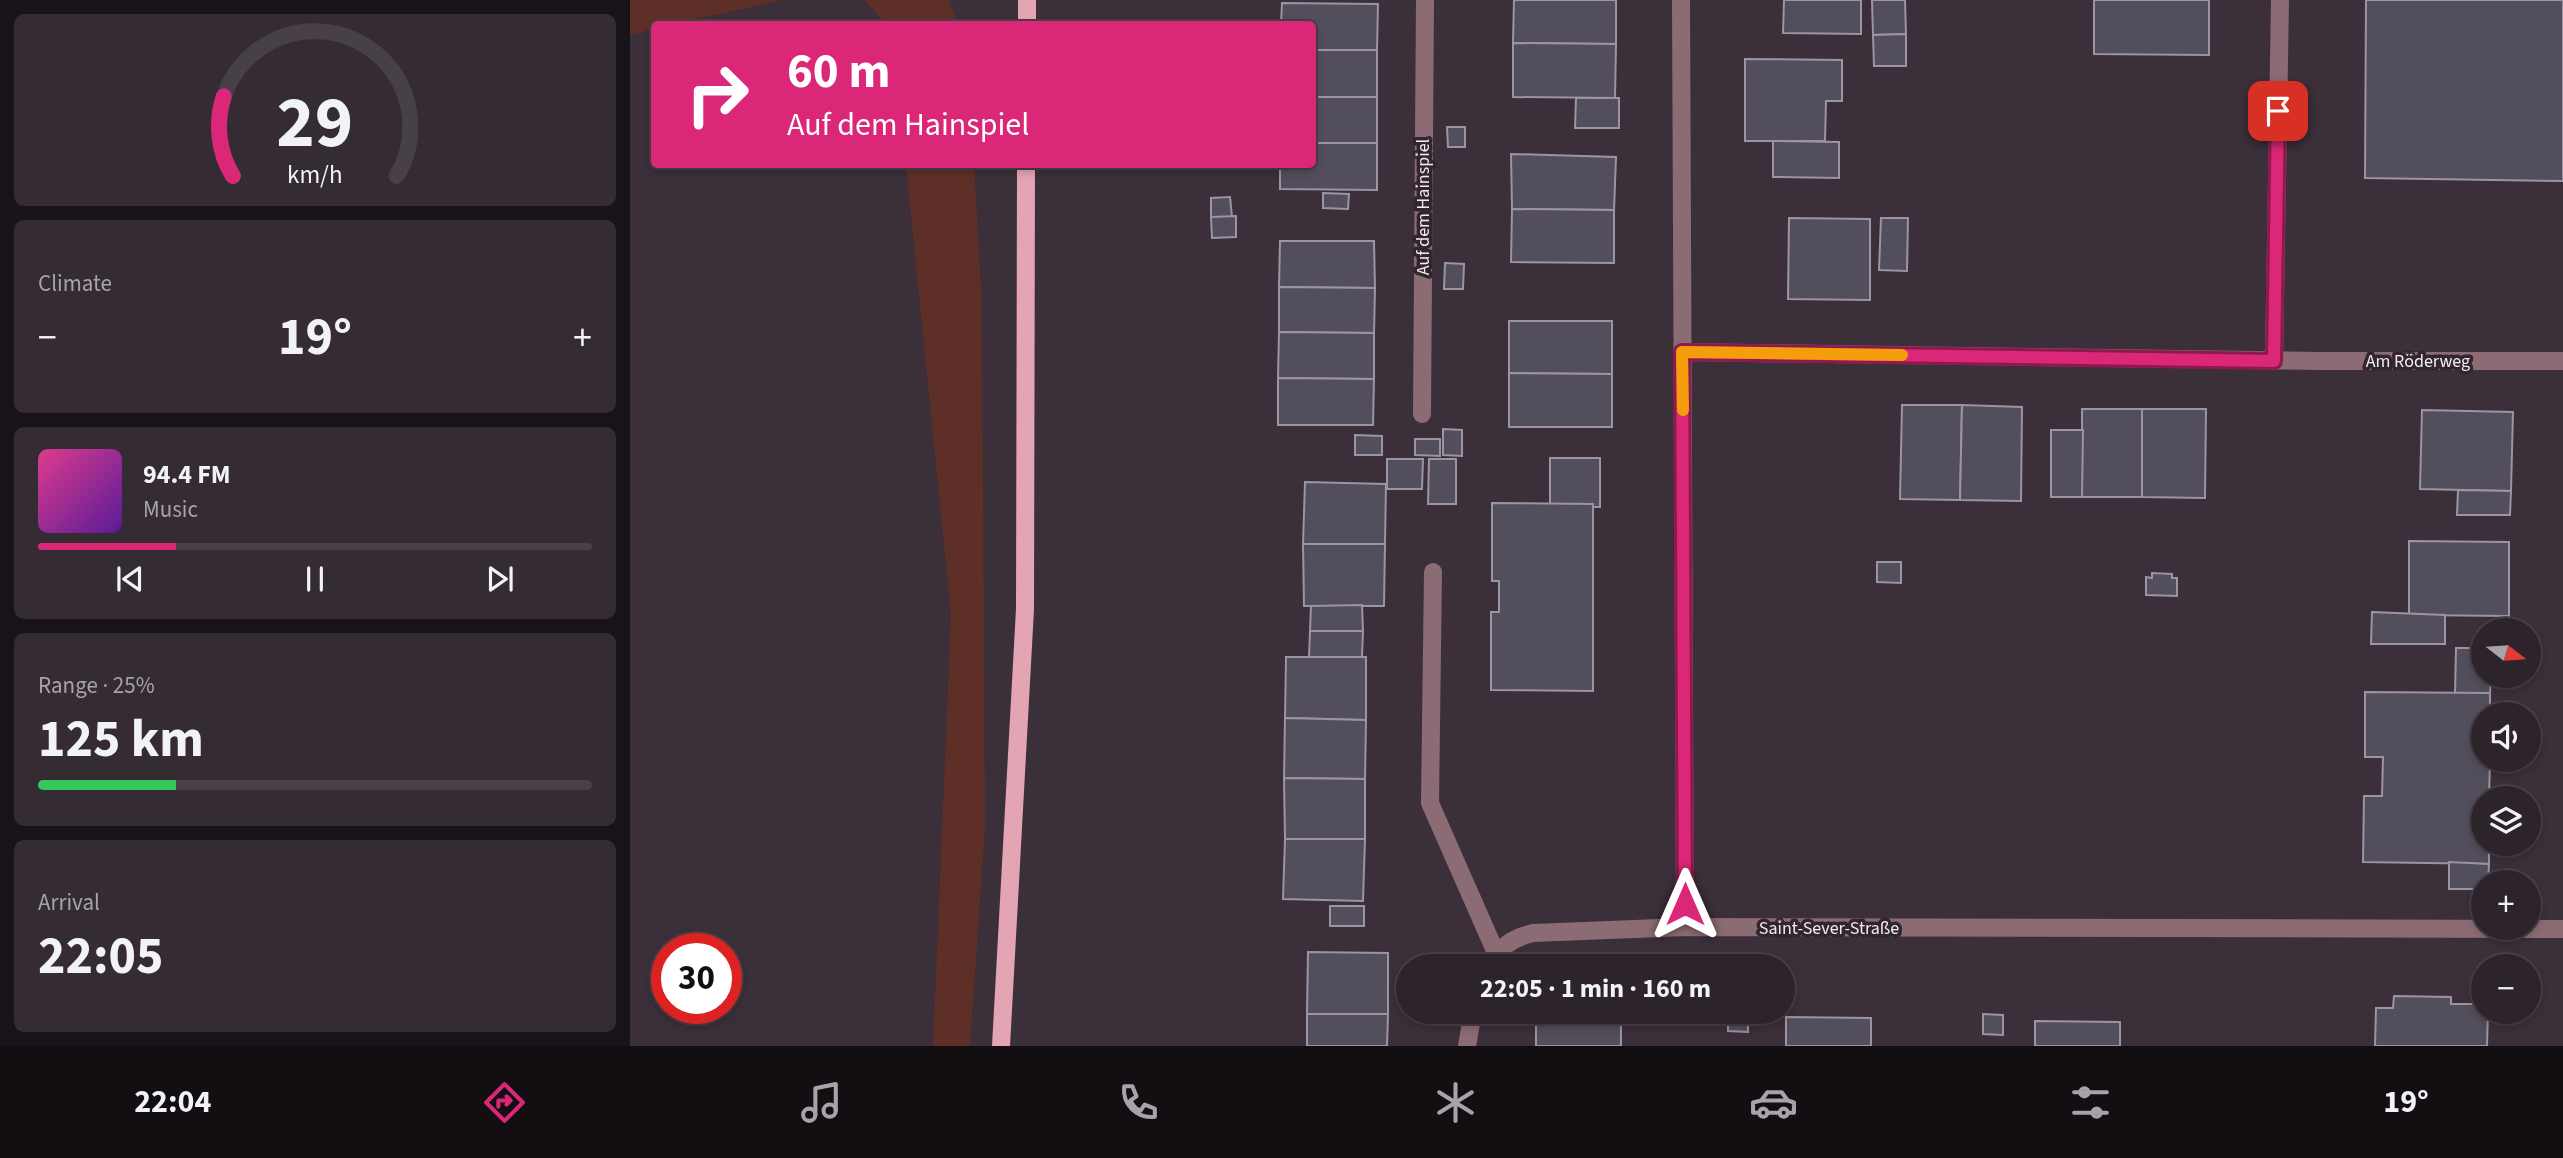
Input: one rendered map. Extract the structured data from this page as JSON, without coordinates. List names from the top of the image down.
{
  "streets": {
    "street": ["Auf dem Hainspiel", "Am Röderweg", "Saint-Sever-Straße"]
  },
  "north": "right",
  "page": {
    "turn": ["60 m", "Auf dem Hainspiel"],
    "tile": [
      "Climate",
      ["Range · 25%", "125 km"],
      ["Arrival", "22:05"]
    ],
    "heat": ["−", "19°", "+"],
    "song": ["94.4 FM", "Music"],
    "map_buttons": ["+", "−"],
    "limit": "30",
    "trip": "22:05 · 1 min · 160 m",
    "tabs": ["22:04", "19°"],
    "gauge": ["29", "km/h"]
  }
}
